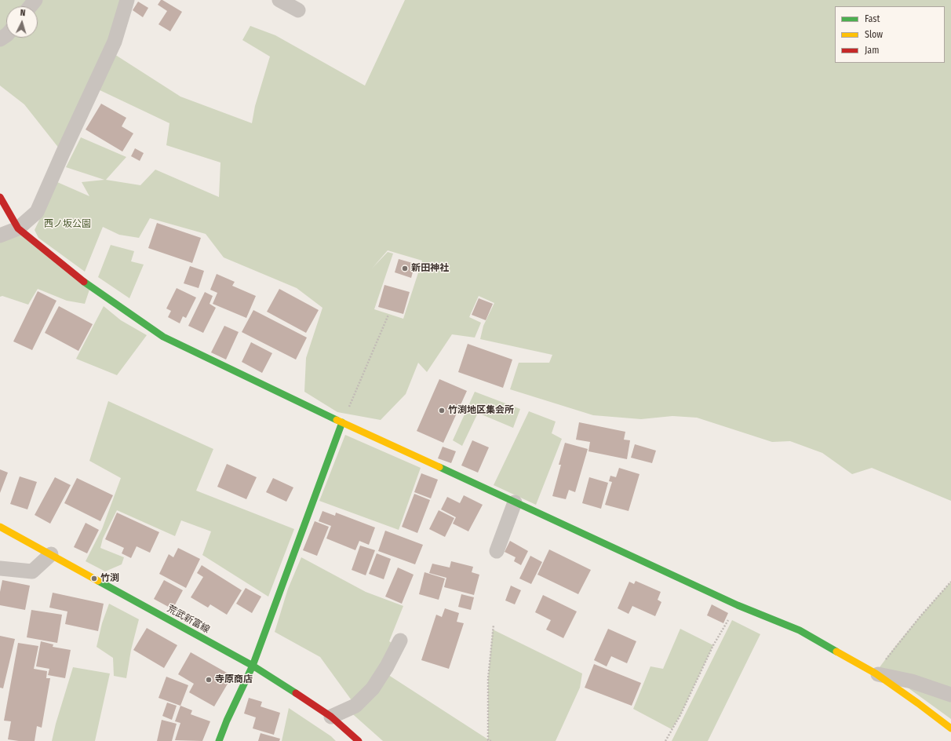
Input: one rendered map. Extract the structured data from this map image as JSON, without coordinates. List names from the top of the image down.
{
  "streets": {
    "street": ["荒武新富線"]
  },
  "parks": ["西ノ坂公園"],
  "places": [
    "新田神社",
    "竹渕地区集会所",
    "竹渕",
    "寺原商店"
  ],
  "legend": ["Fast", "Slow", "Jam"],
  "north": "top"
}
